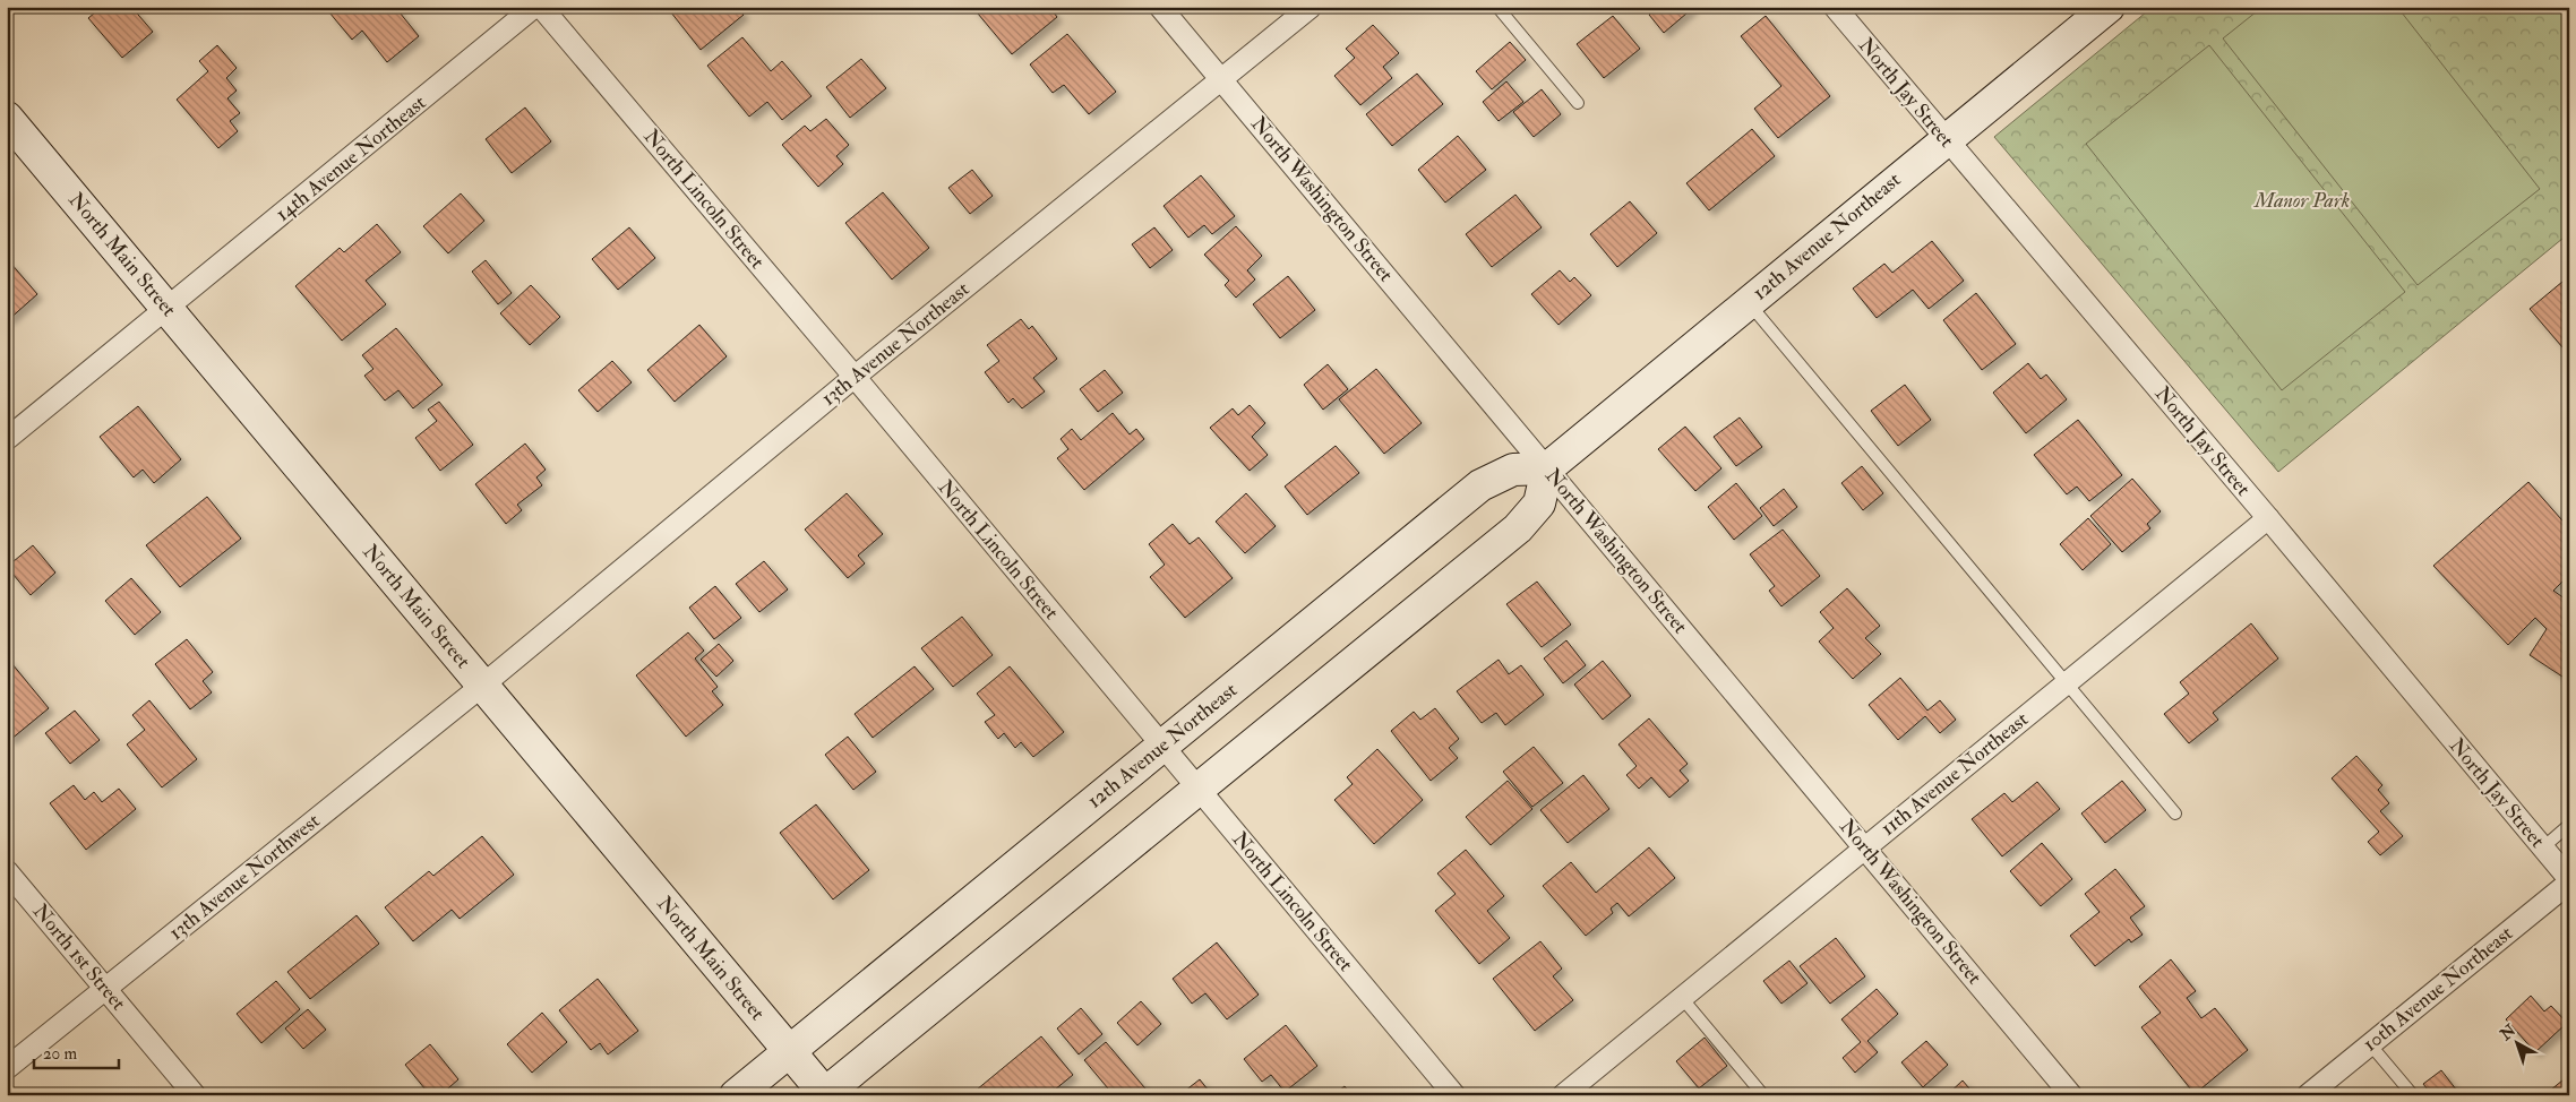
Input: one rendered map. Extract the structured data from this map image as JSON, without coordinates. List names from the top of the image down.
{
  "streets": {
    "street": [
      "North Jay Street",
      "14th Avenue Northeast",
      "North Lincoln Street",
      "North Washington Street",
      "12th Avenue Northeast",
      "North Main Street",
      "13th Avenue Northeast",
      "11th Avenue Northeast",
      "13th Avenue Northwest",
      "North 1st Street",
      "10th Avenue Northeast"
    ]
  },
  "crossings": [
    ["North Jay Street", "12th Avenue Northeast"],
    ["North Jay Street", "11th Avenue Northeast"],
    ["North Jay Street", "10th Avenue Northeast"],
    ["14th Avenue Northeast", "North Main Street"],
    ["North Lincoln Street", "12th Avenue Northeast"],
    ["North Lincoln Street", "13th Avenue Northeast"],
    ["North Washington Street", "12th Avenue Northeast"],
    ["North Washington Street", "13th Avenue Northeast"],
    ["North Washington Street", "11th Avenue Northeast"],
    ["12th Avenue Northeast", "North Main Street"],
    ["North Main Street", "13th Avenue Northeast"],
    ["North Main Street", "13th Avenue Northwest"],
    ["13th Avenue Northeast", "13th Avenue Northwest"],
    ["13th Avenue Northwest", "North 1st Street"]
  ],
  "parks": ["Manor Park"],
  "scale_bar": "20 m",
  "north": "top left"
}
